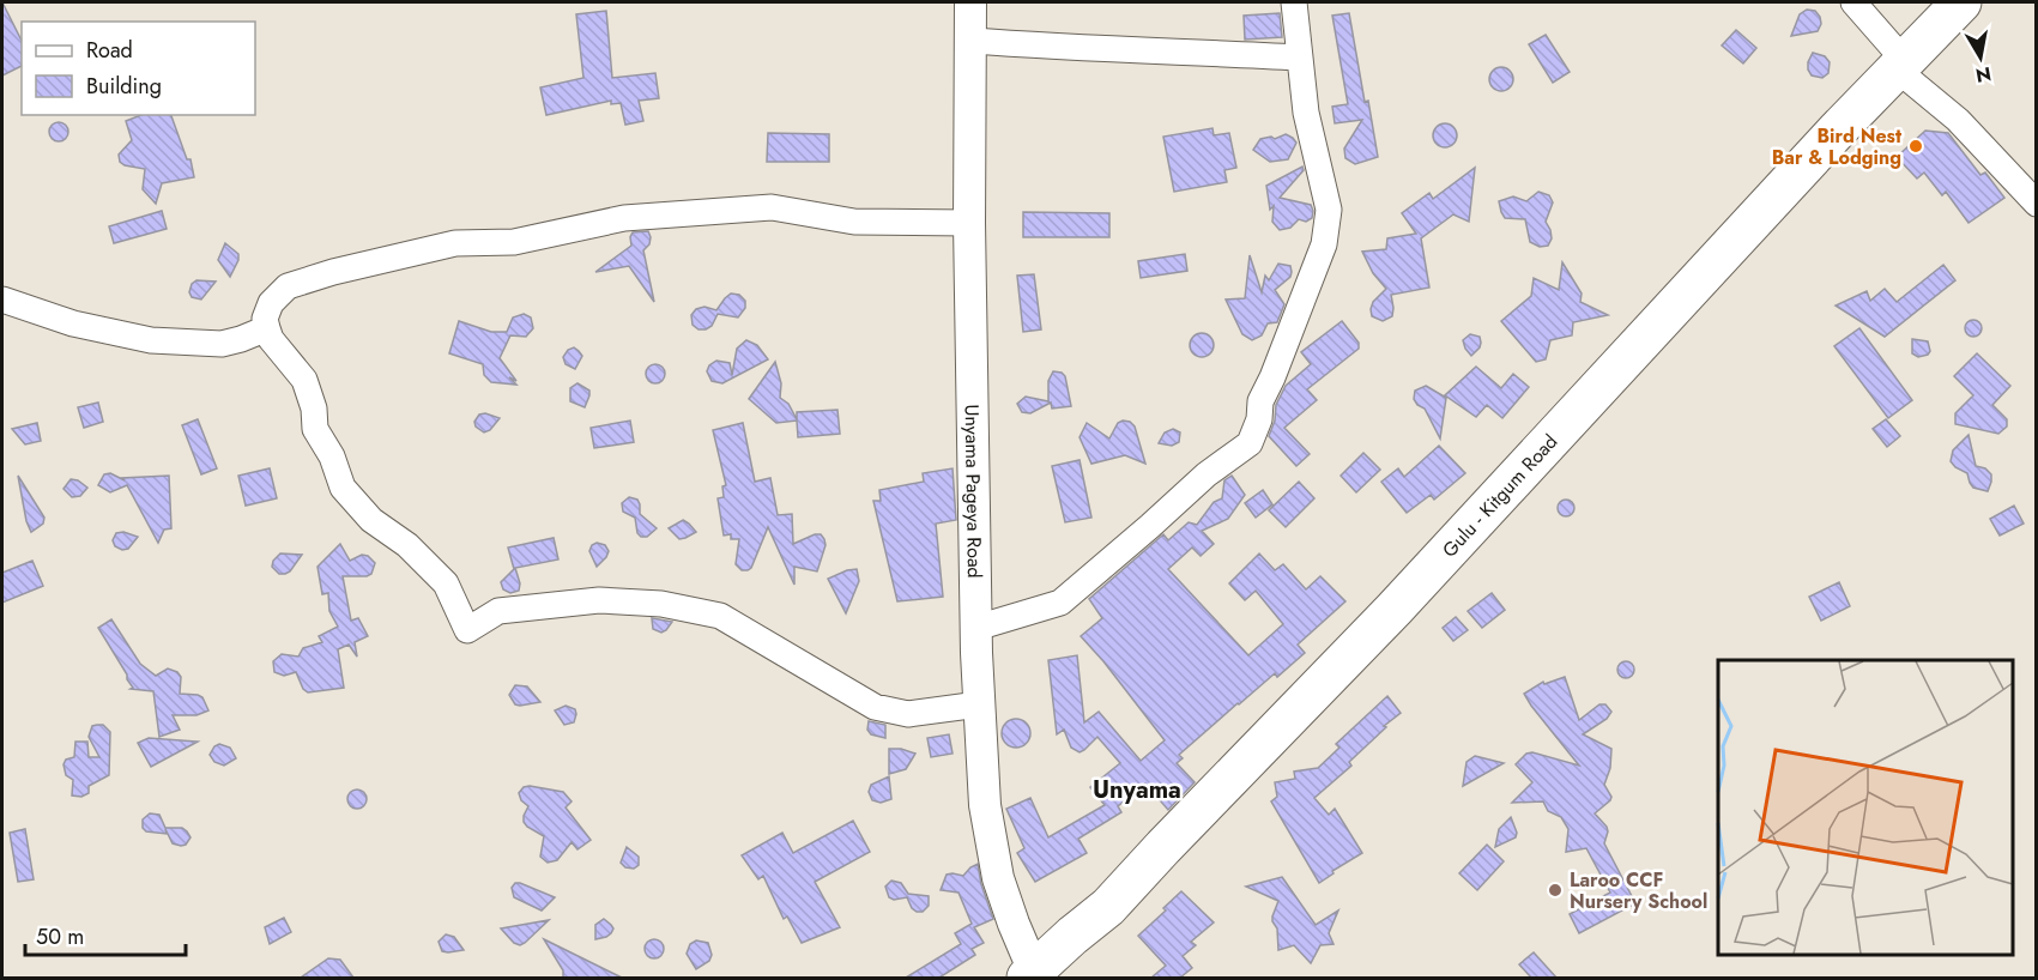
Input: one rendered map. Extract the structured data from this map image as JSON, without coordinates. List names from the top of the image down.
{
  "streets": {
    "main road": ["Gulu - Kitgum Road"],
    "street": ["Unyama Pageya Road"]
  },
  "crossings": [
    ["Unyama Pageya Road", "Gulu - Kitgum Road"]
  ],
  "districts": ["Unyama"],
  "places": ["Bird Nest Bar & Lodging", "Laroo CCF Nursery School"],
  "legend": ["Road", "Building"],
  "scale_bar": "50 m",
  "north": "bottom"
}
